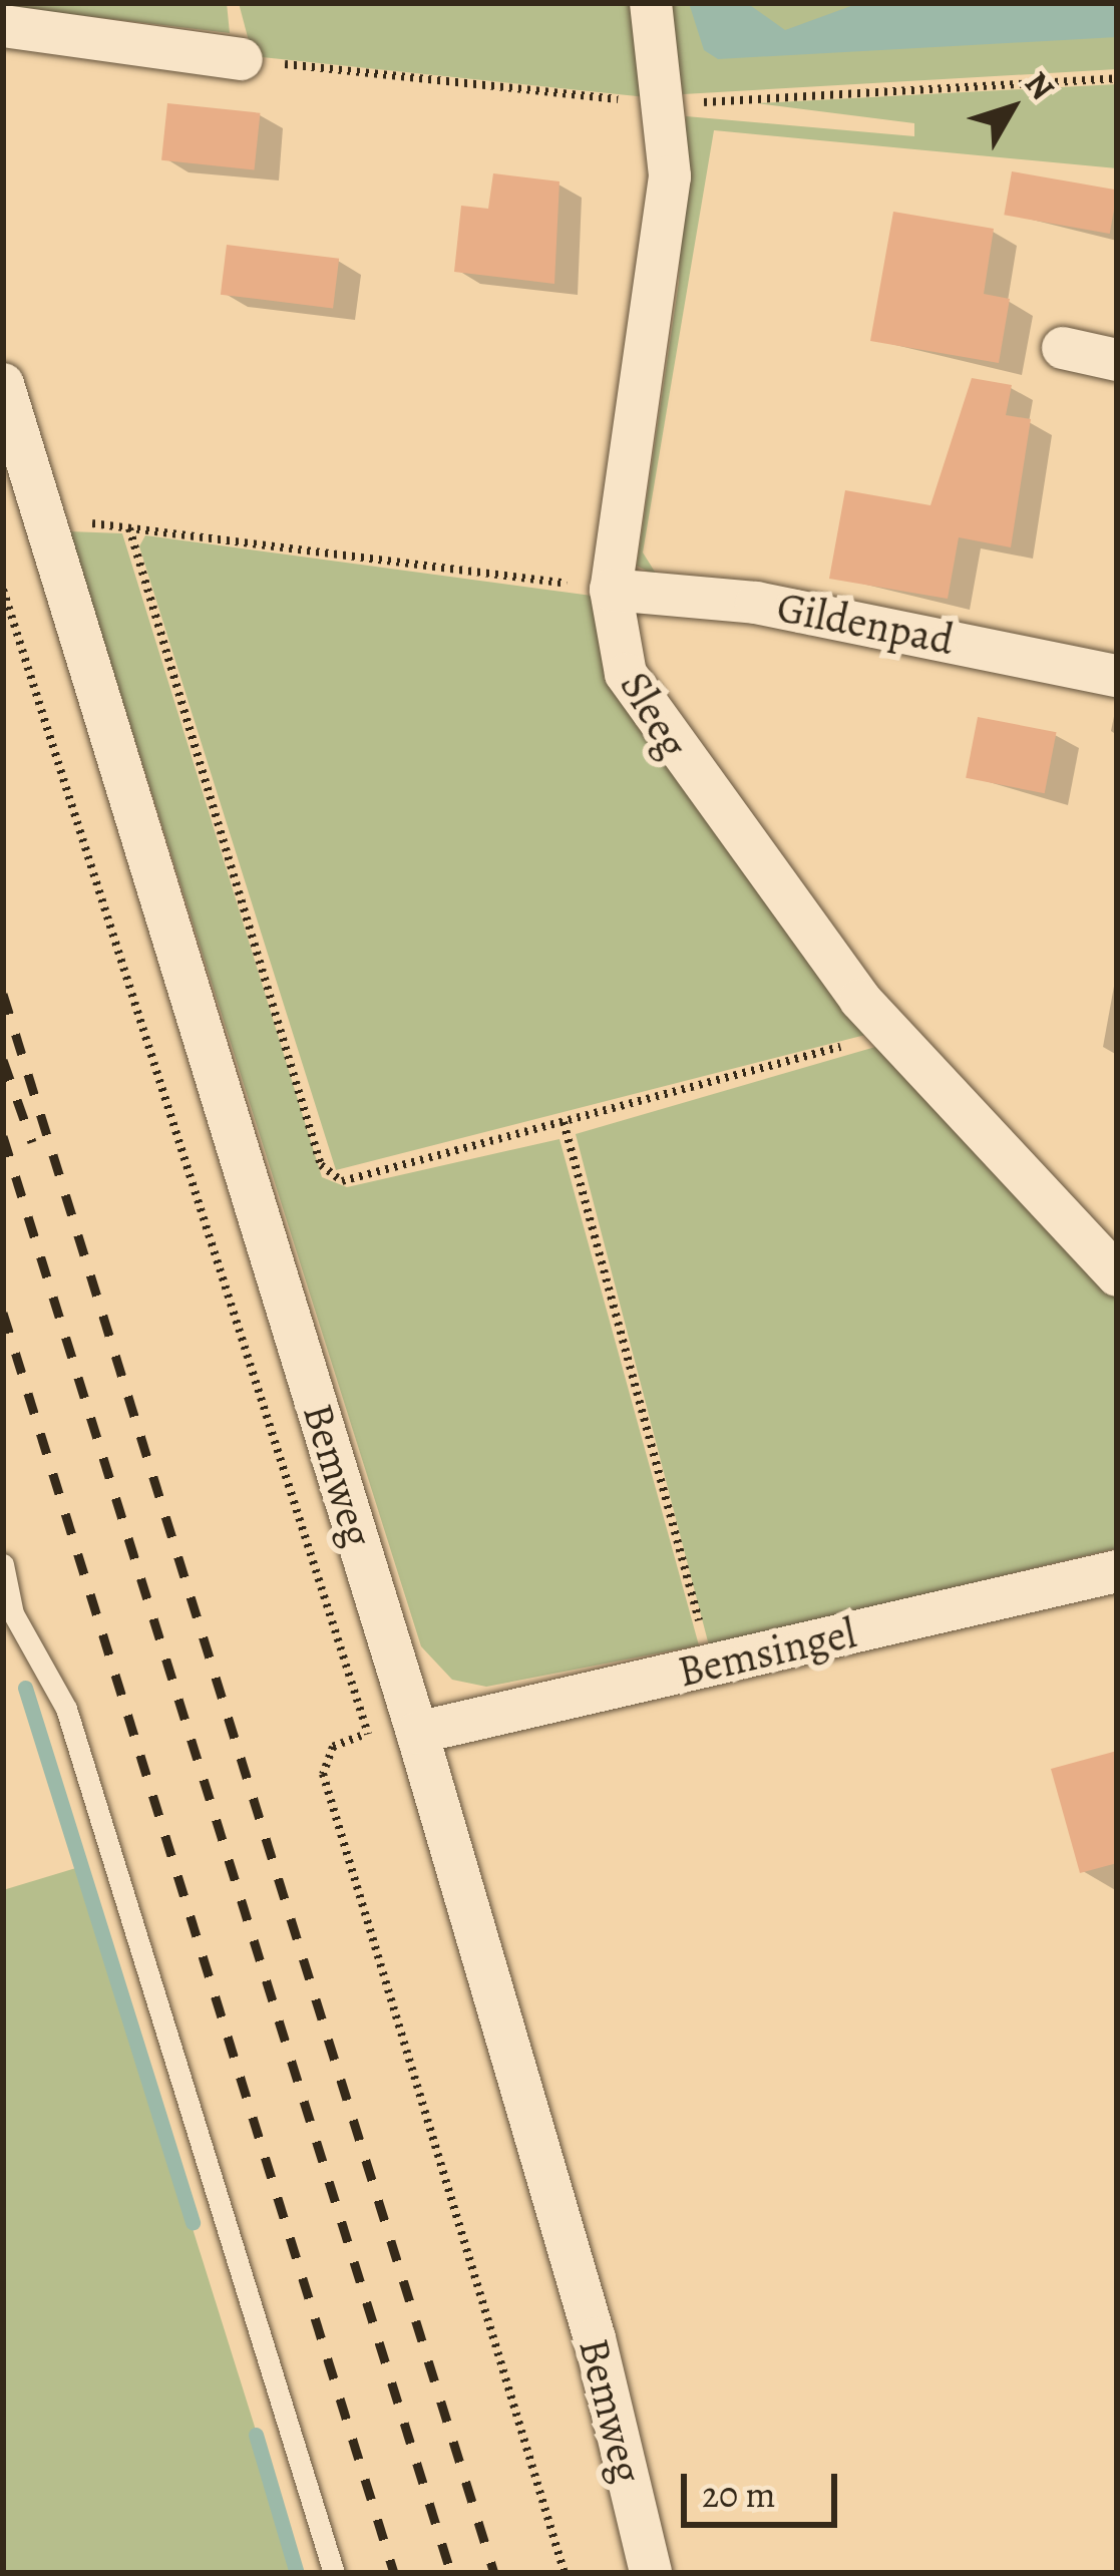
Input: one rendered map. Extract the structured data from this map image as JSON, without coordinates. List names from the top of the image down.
{
  "streets": {
    "street": [
      "Gildenpad",
      "Sleeg",
      "Bemweg",
      "Bemsingel"
    ]
  },
  "crossings": [
    ["Gildenpad", "Sleeg"],
    ["Bemweg", "Bemsingel"]
  ],
  "scale_bar": "20 m",
  "north": "top right"
}
